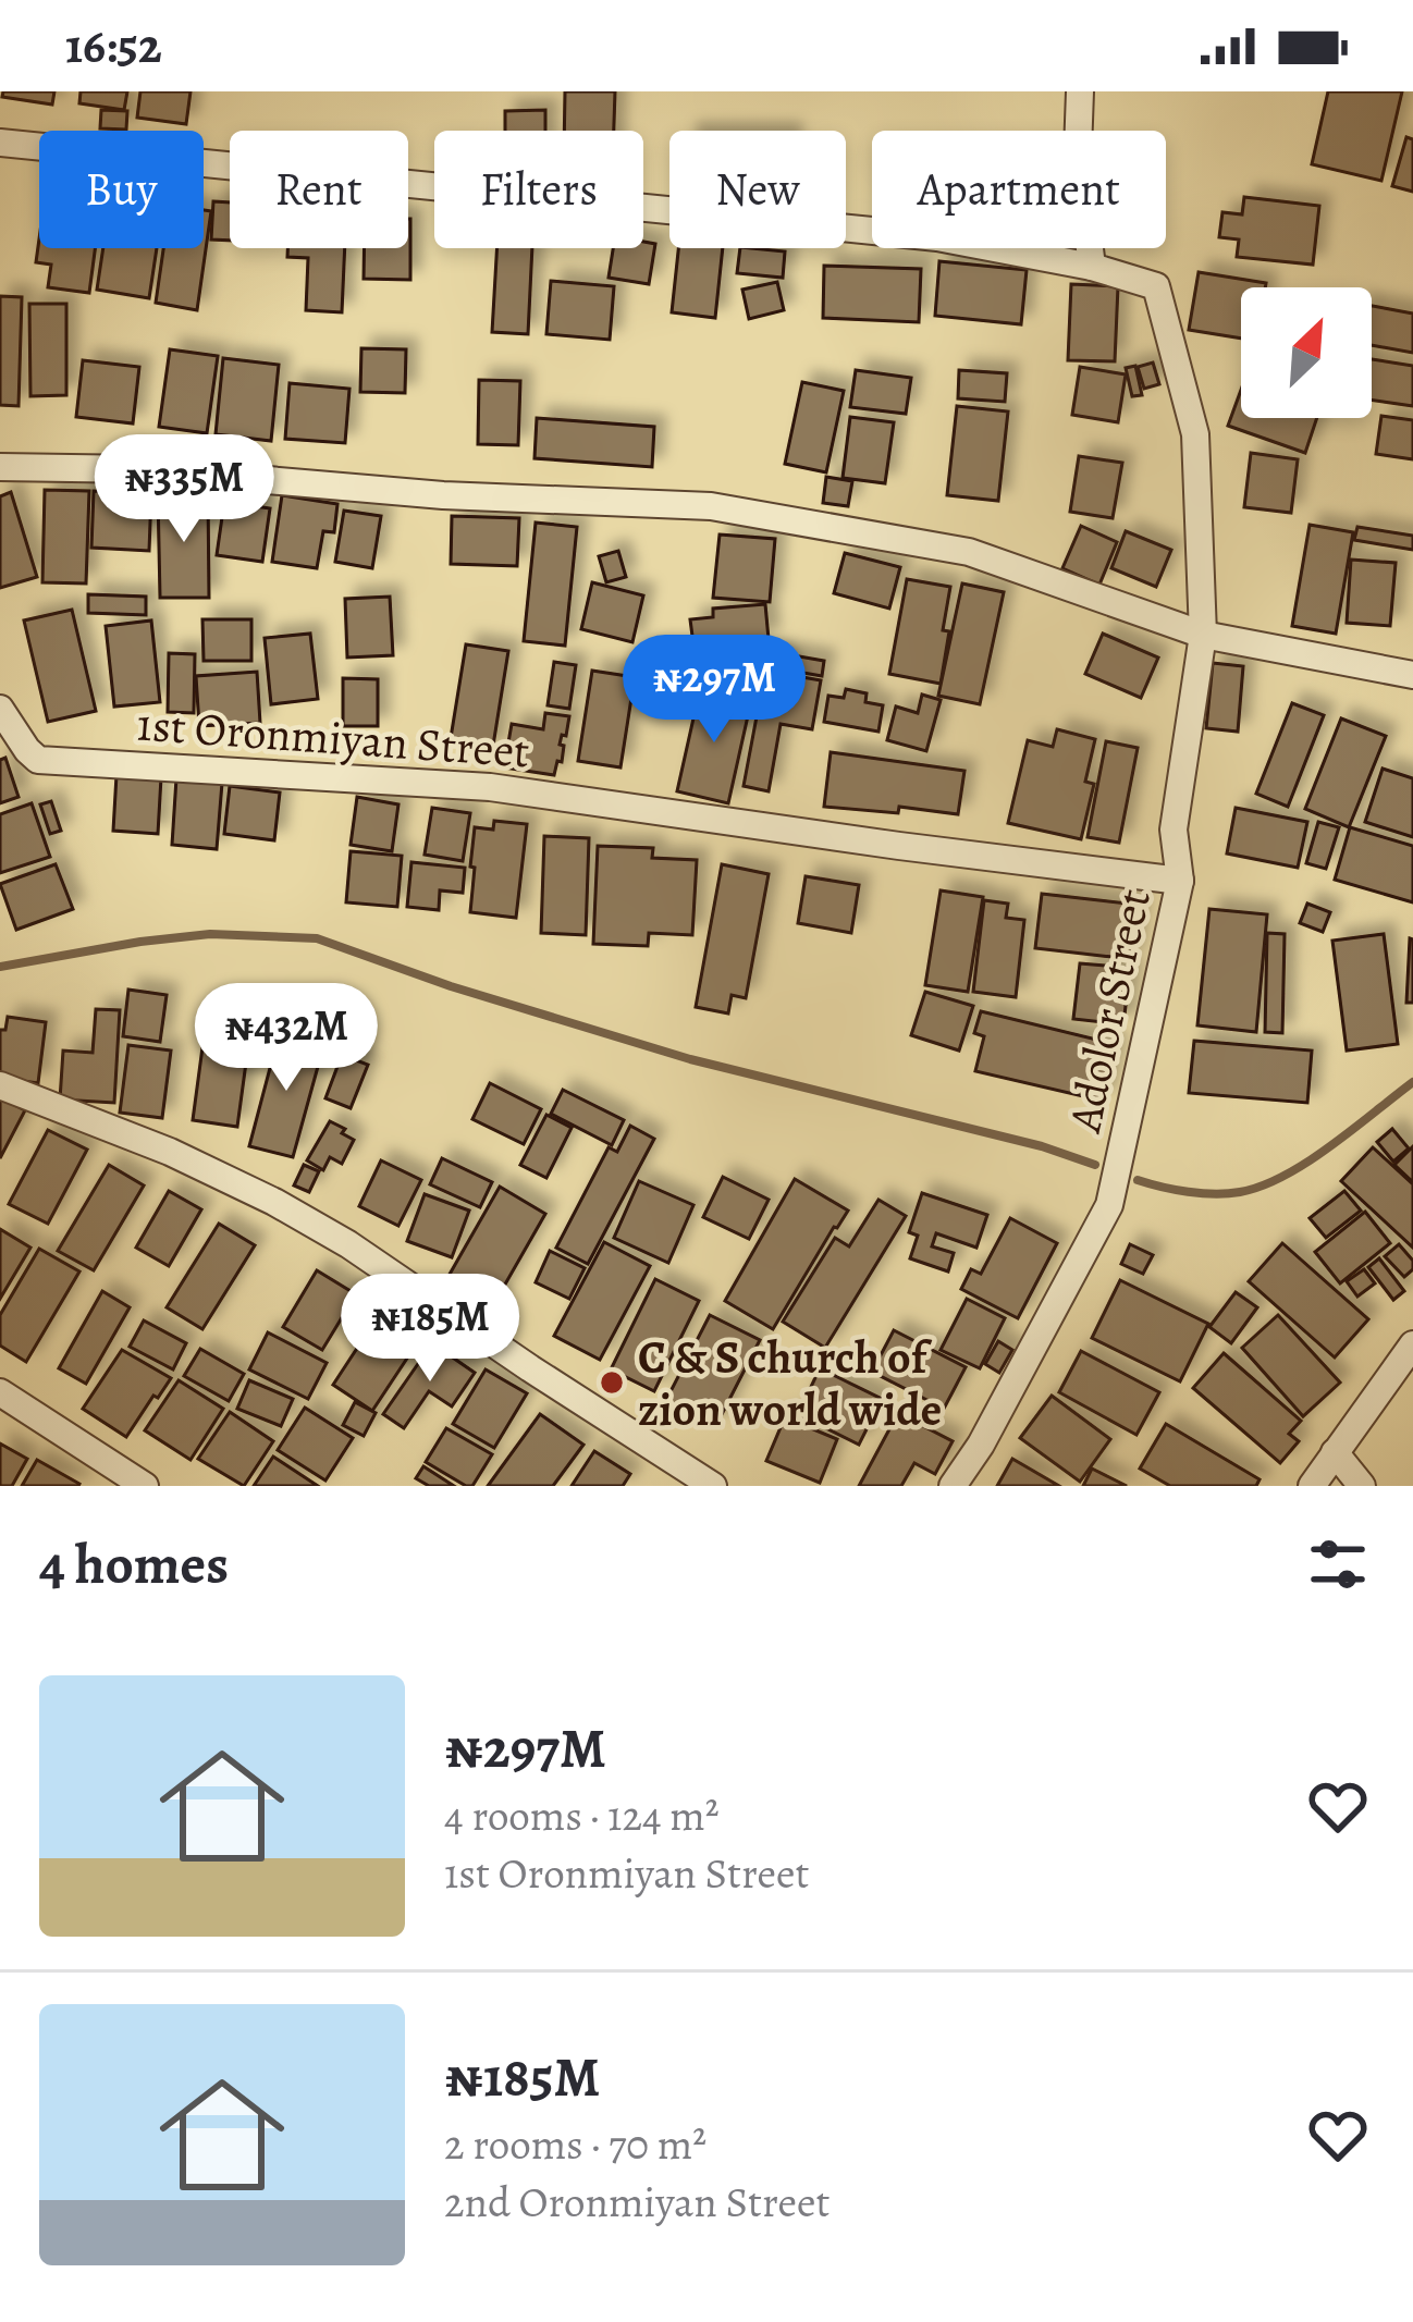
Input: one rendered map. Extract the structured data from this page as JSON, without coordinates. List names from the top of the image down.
{
  "streets": {
    "street": ["1st Oronmiyan Street", "Adolor Street"]
  },
  "crossings": [
    ["1st Oronmiyan Street", "Adolor Street"]
  ],
  "places": ["C & S church of zion world wide"],
  "north": "top right",
  "page": {
    "status": "16:52",
    "chip": [
      "Buy",
      "Rent",
      "Filters",
      "New",
      "Apartment"
    ],
    "price": [
      "₦335M",
      "₦297M",
      "₦432M",
      "₦185M"
    ],
    "heading": "4 homes",
    "list": [
      {
        "name": "₦297M",
        "note": "4 rooms · 124 m² · 1st Oronmiyan Street"
      },
      {
        "name": "₦185M",
        "note": "2 rooms · 70 m² · 2nd Oronmiyan Street"
      }
    ]
  }
}
